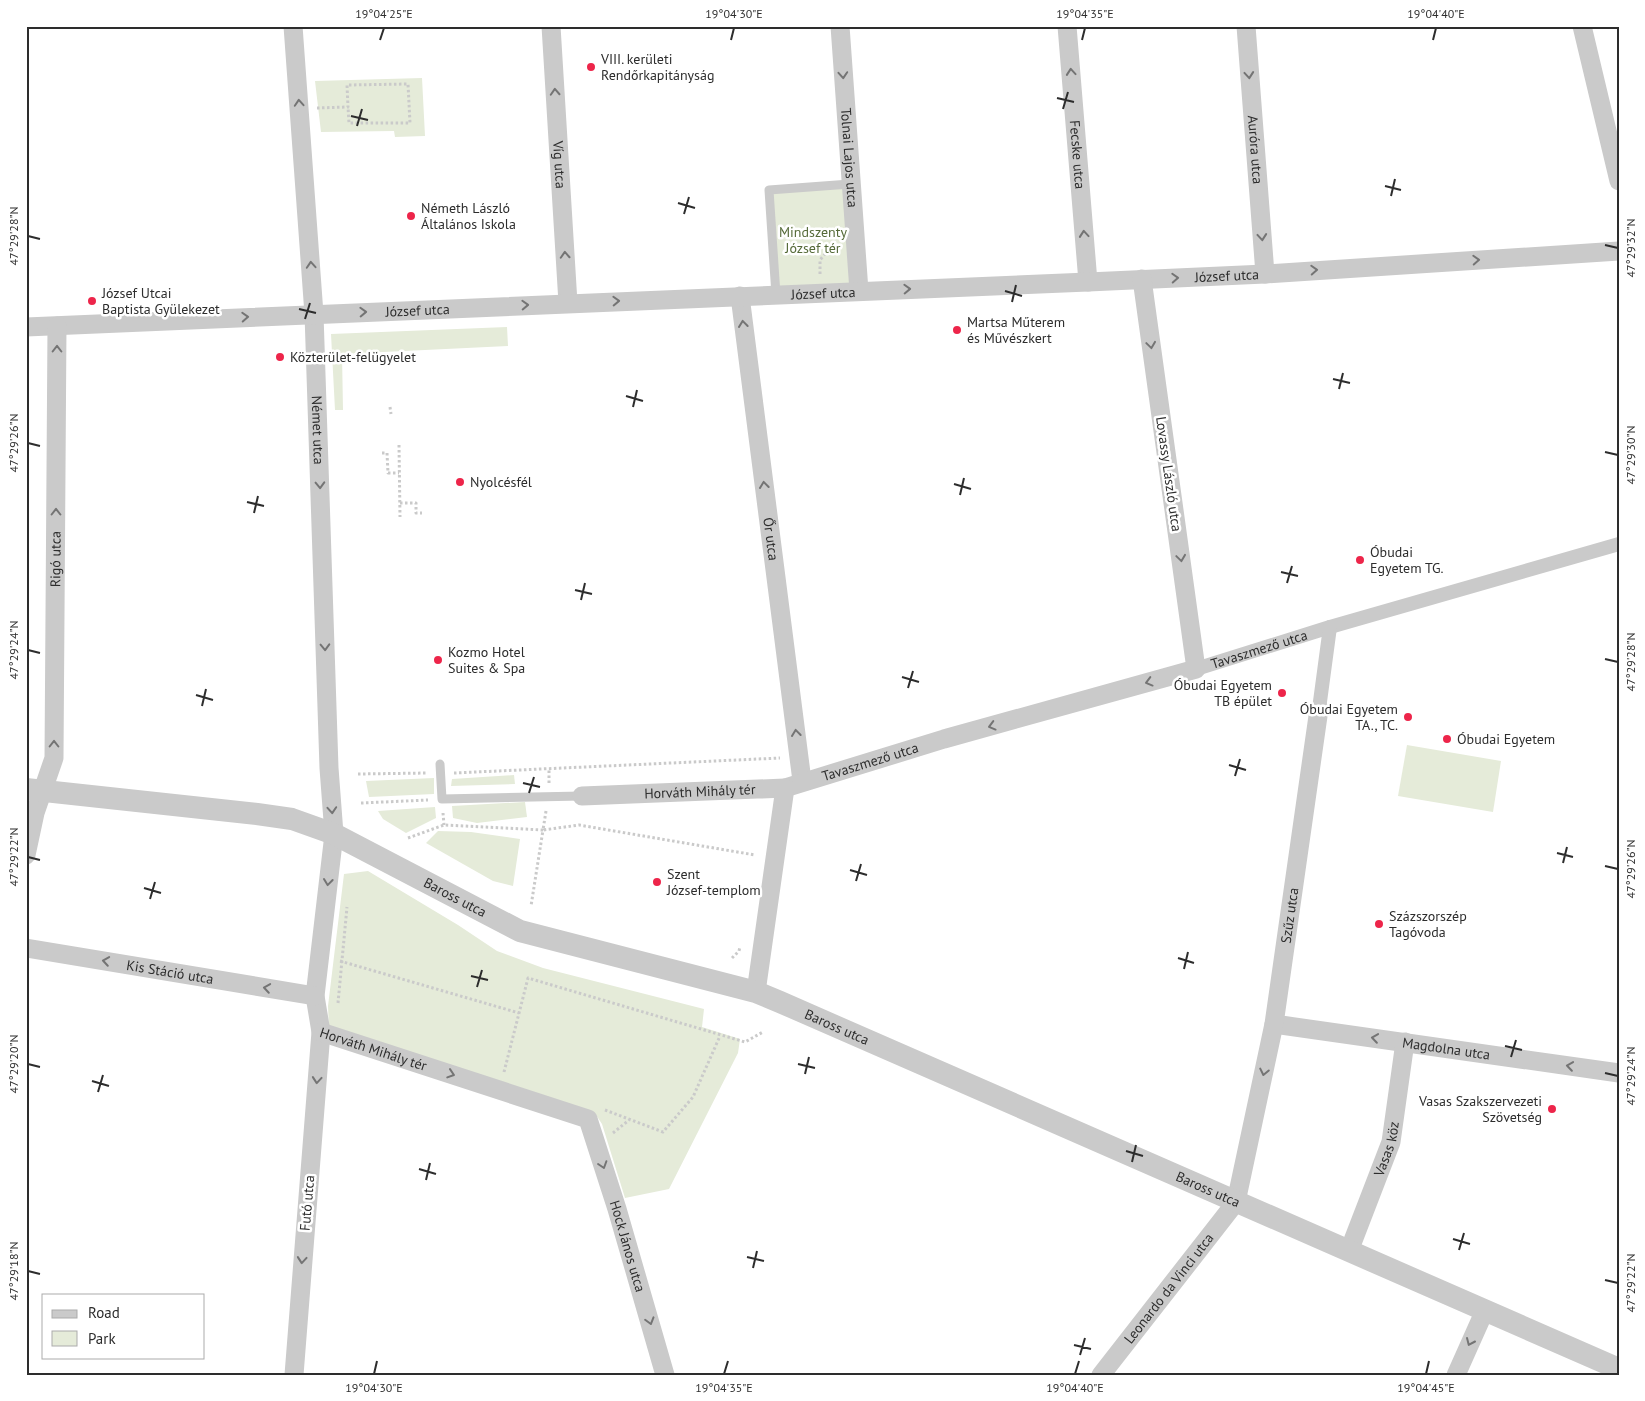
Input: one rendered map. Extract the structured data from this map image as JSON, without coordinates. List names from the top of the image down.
{
  "streets": {
    "street": [
      "Auróra utca",
      "Fecske utca",
      "Tolnai Lajos utca",
      "Víg utca",
      "József utca",
      "Német utca",
      "Lovassy László utca",
      "Őr utca",
      "Rigó utca",
      "Tavaszmező utca",
      "Horváth Mihály tér",
      "Baross utca",
      "Szűz utca",
      "Kis Stáció utca",
      "Magdolna utca",
      "Vasas köz",
      "Futó utca",
      "Hock János utca",
      "Leonardo da Vinci utca"
    ]
  },
  "crossings": [
    ["Auróra utca", "József utca"],
    ["Fecske utca", "József utca"],
    ["Tolnai Lajos utca", "József utca"],
    ["Víg utca", "József utca"],
    ["József utca", "Német utca"],
    ["József utca", "Lovassy László utca"],
    ["József utca", "Őr utca"],
    ["József utca", "Rigó utca"],
    ["Német utca", "Horváth Mihály tér"],
    ["Német utca", "Baross utca"],
    ["Lovassy László utca", "Tavaszmező utca"],
    ["Őr utca", "Tavaszmező utca"],
    ["Rigó utca", "Baross utca"],
    ["Tavaszmező utca", "Horváth Mihály tér"],
    ["Tavaszmező utca", "Szűz utca"],
    ["Horváth Mihály tér", "Baross utca"],
    ["Horváth Mihály tér", "Kis Stáció utca"],
    ["Horváth Mihály tér", "Futó utca"],
    ["Horváth Mihály tér", "Hock János utca"],
    ["Baross utca", "Szűz utca"],
    ["Baross utca", "Vasas köz"],
    ["Baross utca", "Leonardo da Vinci utca"],
    ["Szűz utca", "Magdolna utca"],
    ["Szűz utca", "Leonardo da Vinci utca"],
    ["Magdolna utca", "Vasas köz"]
  ],
  "one_way": [
    "Auróra utca",
    "Fecske utca",
    "Tolnai Lajos utca",
    "Víg utca",
    "József utca",
    "Lovassy László utca",
    "Őr utca",
    "Rigó utca",
    "Tavaszmező utca",
    "Horváth Mihály tér",
    "Kis Stáció utca",
    "Magdolna utca",
    "Futó utca",
    "Hock János utca"
  ],
  "parks": ["Mindszenty József tér"],
  "places": [
    "VIII. kerületi Rendőrkapitányság",
    "Németh László Általános Iskola",
    "József Utcai Baptista Gyülekezet",
    "Martsa Műterem és Művészkert",
    "Közterület-felügyelet",
    "Nyolcésfél",
    "Óbudai Egyetem TG.",
    "Kozmo Hotel Suites & Spa",
    "Óbudai Egyetem TB épület",
    "Óbudai Egyetem TA., TC.",
    "Óbudai Egyetem",
    "Szent József-templom",
    "Százszorszép Tagóvoda",
    "Vasas Szakszervezeti Szövetség"
  ],
  "legend": ["Road", "Park"],
  "coordinates": [
    "19°04'25\"E",
    "19°04'30\"E",
    "19°04'35\"E",
    "19°04'40\"E",
    "47°29'28\"N",
    "47°29'32\"N",
    "47°29'26\"N",
    "47°29'30\"N",
    "47°29'24\"N",
    "47°29'22\"N",
    "47°29'20\"N",
    "47°29'18\"N",
    "19°04'45\"E"
  ]
}
